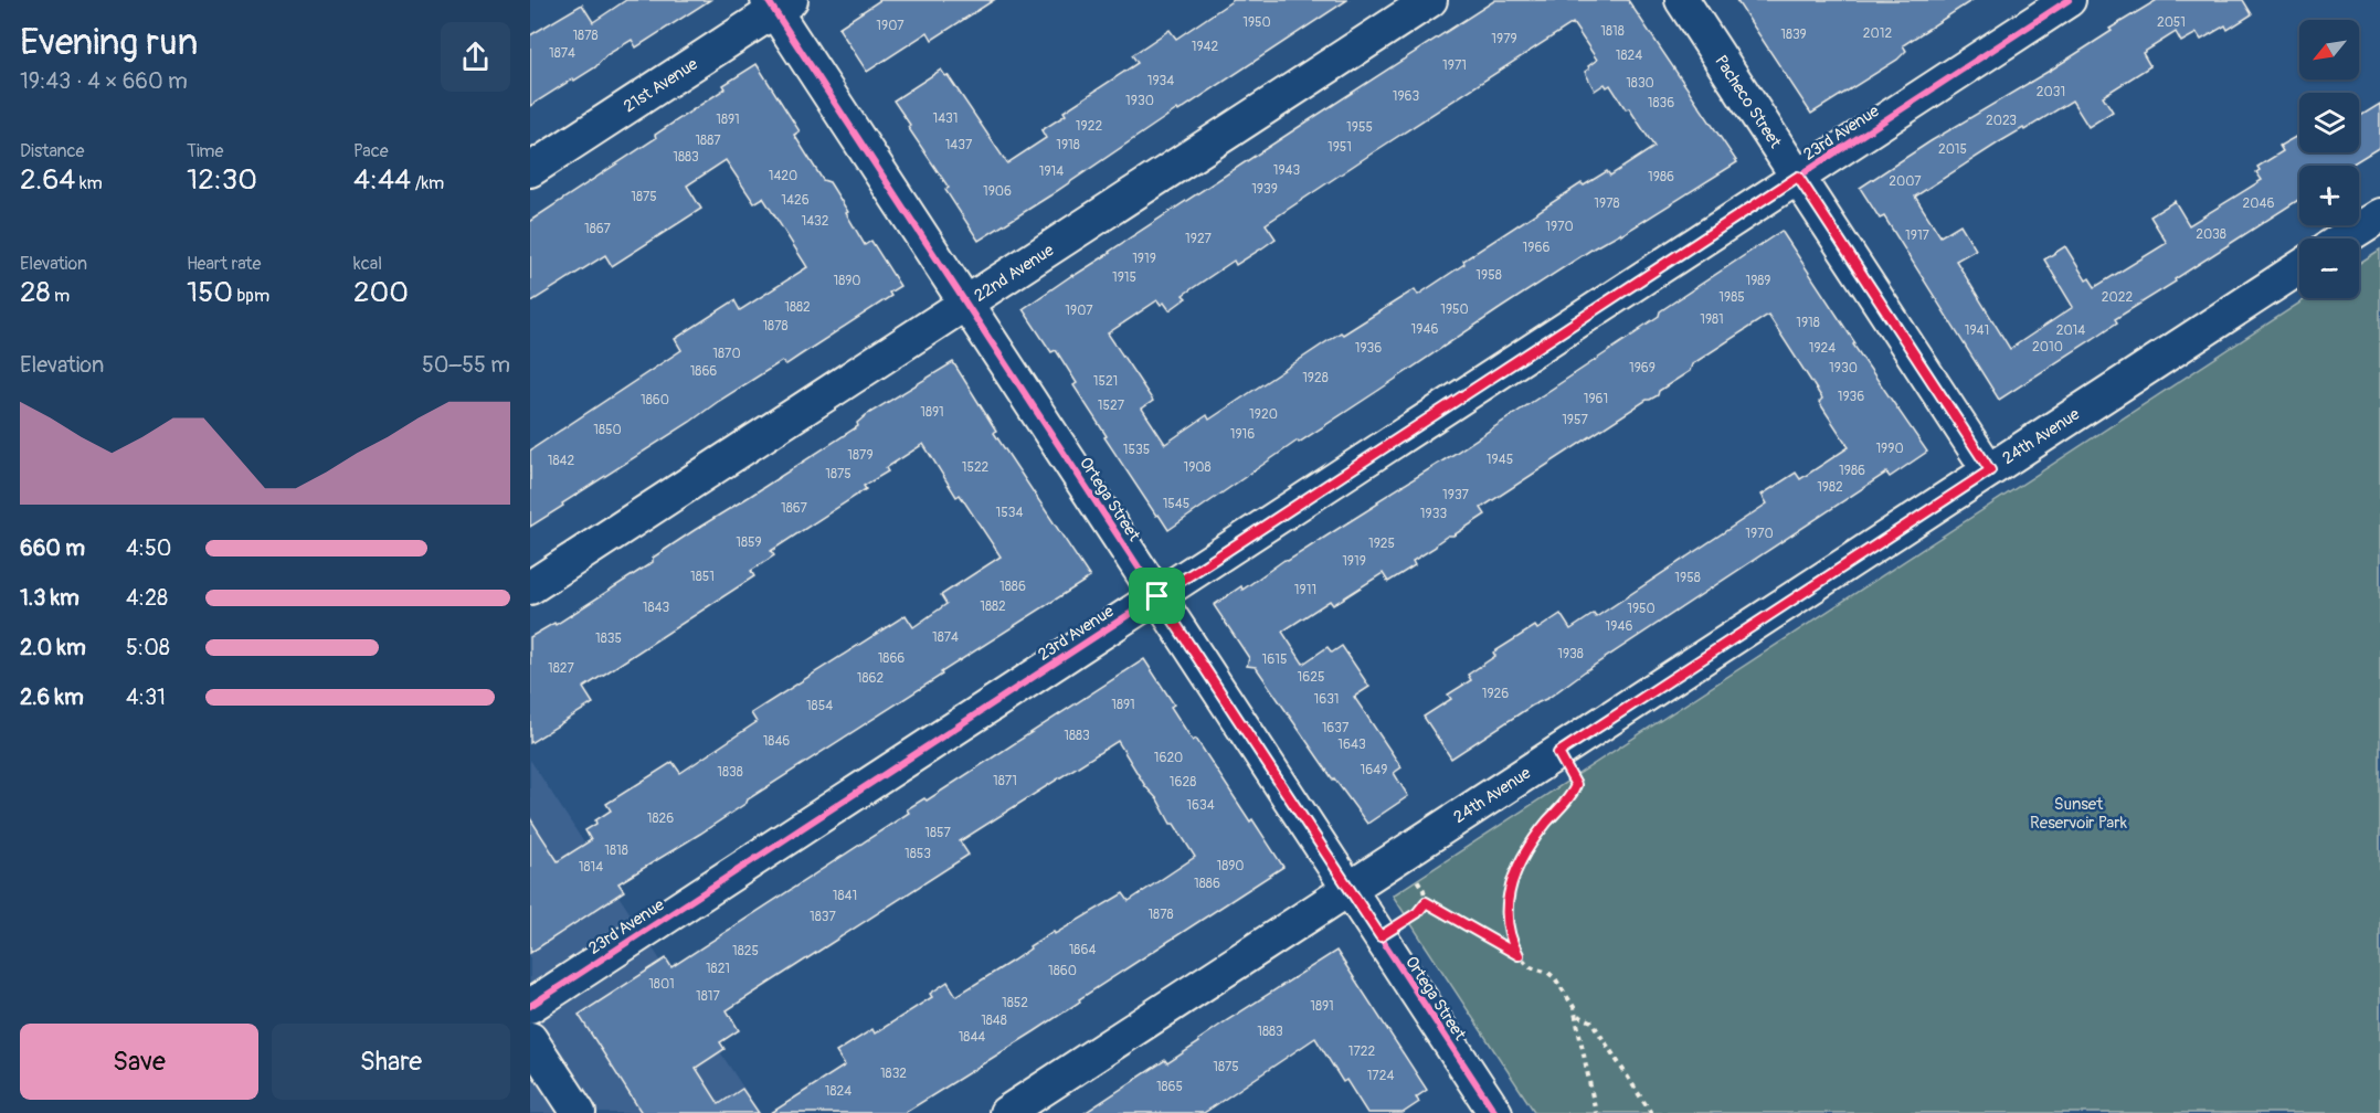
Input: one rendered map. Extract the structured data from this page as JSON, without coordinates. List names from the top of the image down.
{
  "streets": {
    "street": [
      "21st Avenue",
      "Pacheco Street",
      "23rd Avenue",
      "22nd Avenue",
      "24th Avenue",
      "Ortega Street"
    ]
  },
  "crossings": [
    ["21st Avenue", "Ortega Street"],
    ["Pacheco Street", "23rd Avenue"],
    ["Pacheco Street", "24th Avenue"],
    ["23rd Avenue", "Ortega Street"],
    ["22nd Avenue", "Ortega Street"],
    ["24th Avenue", "Ortega Street"]
  ],
  "parks": ["Sunset Reservoir Park"],
  "house_numbers": [
    "1950",
    "2051",
    "1907",
    "1818",
    "2012",
    "1839",
    "1878",
    "1979",
    "1942",
    "1874",
    "1824",
    "1971",
    "1934",
    "1830",
    "2031",
    "1963",
    "1930",
    "1836",
    "1431",
    "1891",
    "2023",
    "1922",
    "1955",
    "1887",
    "1437",
    "1918",
    "1951",
    "2015",
    "1883",
    "1943",
    "1914",
    "1420",
    "1986",
    "2007",
    "1939",
    "1906",
    "1875",
    "1426",
    "1978",
    "2046",
    "1432",
    "1970",
    "1867",
    "2038",
    "1917",
    "1927",
    "1966",
    "1919",
    "1958",
    "1915",
    "1890",
    "1989",
    "1985",
    "2022",
    "1882",
    "1950",
    "1907",
    "1981",
    "1918",
    "1878",
    "1946",
    "1941",
    "2014",
    "2010",
    "1936",
    "1924",
    "1870",
    "1969",
    "1930",
    "1866",
    "1928",
    "1521",
    "1936",
    "1961",
    "1860",
    "1527",
    "1891",
    "1920",
    "1957",
    "1850",
    "1916",
    "1990",
    "1535",
    "1879",
    "1945",
    "1842",
    "1522",
    "1908",
    "1986",
    "1875",
    "1982",
    "1937",
    "1545",
    "1867",
    "1534",
    "1933",
    "1970",
    "1859",
    "1925",
    "1919",
    "1851",
    "1958",
    "1886",
    "1911",
    "1882",
    "1843",
    "1950",
    "1946",
    "1874",
    "1835",
    "1938",
    "1866",
    "1615",
    "1827",
    "1625",
    "1862",
    "1926",
    "1631",
    "1891",
    "1854",
    "1637",
    "1883",
    "1846",
    "1643",
    "1620",
    "1649",
    "1838",
    "1871",
    "1628",
    "1634",
    "1826",
    "1857",
    "1818",
    "1853",
    "1890",
    "1814",
    "1886",
    "1841",
    "1878",
    "1837",
    "1864",
    "1825",
    "1821",
    "1860",
    "1801",
    "1817",
    "1852",
    "1891",
    "1848",
    "1883",
    "1844",
    "1722",
    "1875",
    "1832",
    "1724",
    "1865",
    "1824"
  ],
  "north": "bottom left",
  "page": {
    "heading": ["Evening run", "19:43 · 4 × 660 m"],
    "map_buttons": ["+", "−"],
    "stats": [
      ["Distance", "2.64 km"],
      ["Time", "12:30"],
      ["Pace", "4:44 /km"],
      ["Elevation", "28 m"],
      ["Heart rate", "150 bpm"],
      ["kcal", "200"]
    ],
    "chart": ["Elevation", "50–55 m"],
    "list": [
      {
        "name": "660 m",
        "note": "4:50"
      },
      {
        "name": "1.3 km",
        "note": "4:28"
      },
      {
        "name": "2.0 km",
        "note": "5:08"
      },
      {
        "name": "2.6 km",
        "note": "4:31"
      }
    ],
    "buttons": ["Save", "Share"]
  }
}
